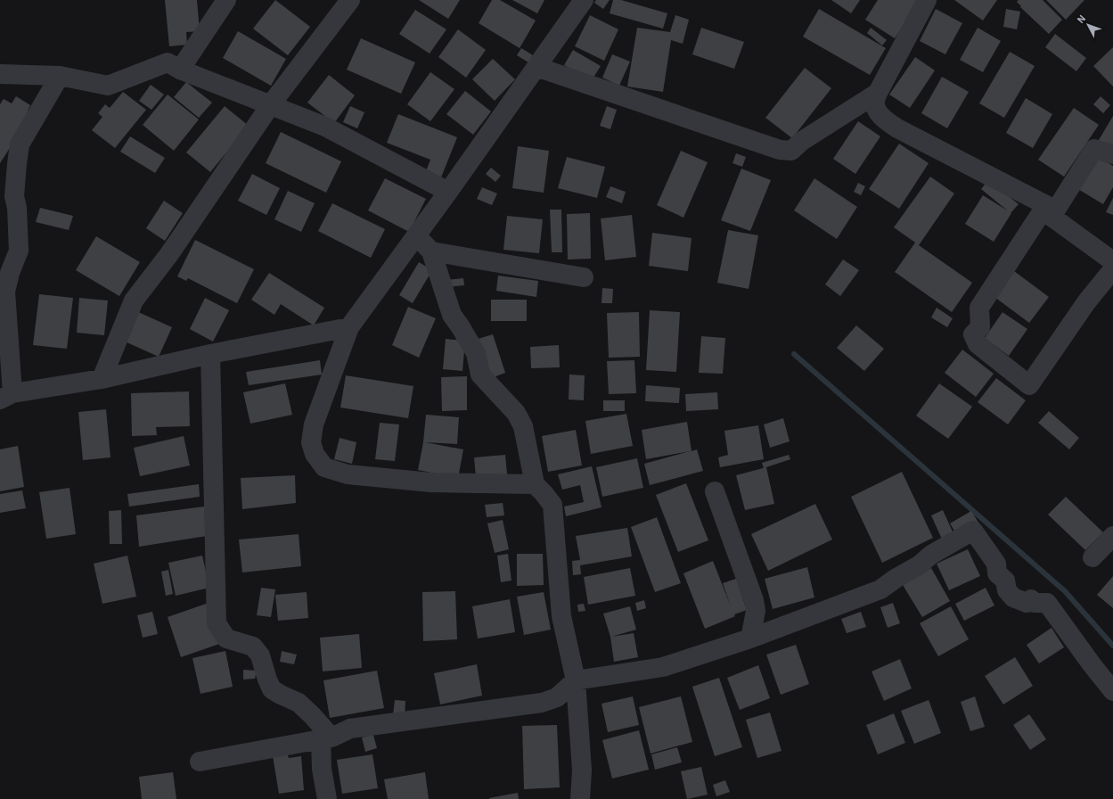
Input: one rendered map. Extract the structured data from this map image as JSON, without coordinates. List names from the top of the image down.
{
  "north": "top left"
}
